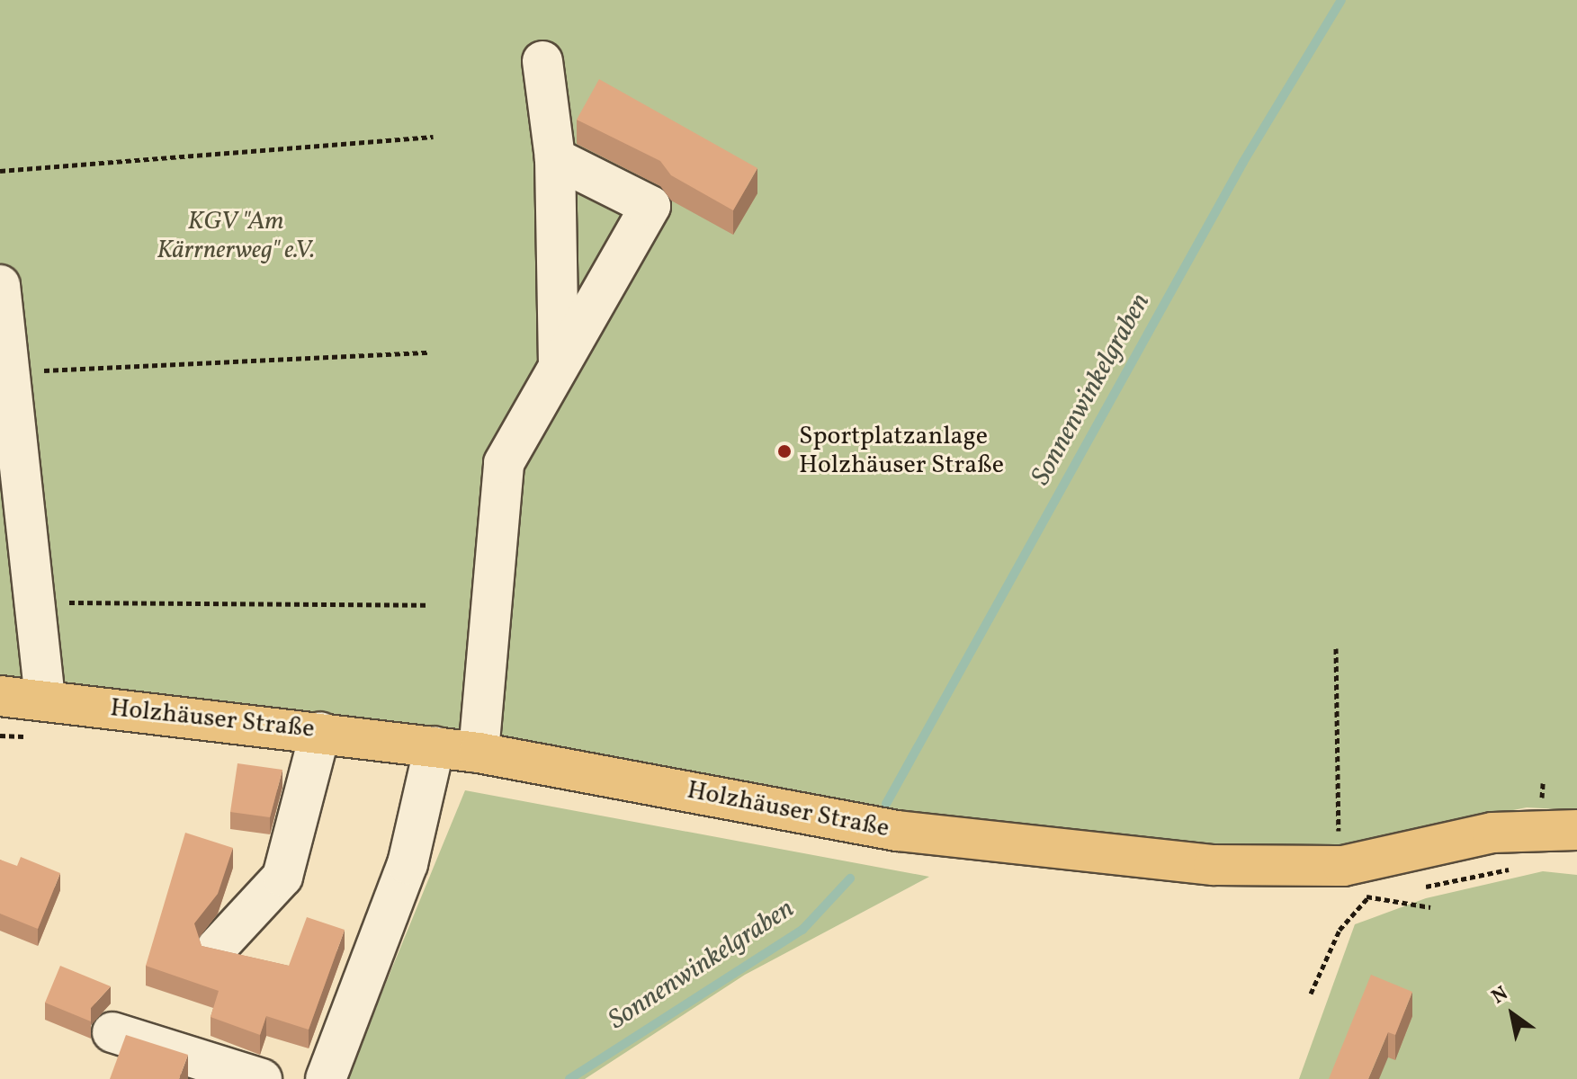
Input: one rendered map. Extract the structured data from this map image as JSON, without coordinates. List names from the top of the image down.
{
  "streets": {
    "main road": ["Holzhäuser Straße"]
  },
  "water": ["Sonnenwinkelgraben"],
  "parks": ["KGV \"Am Kärrnerweg\" e.V."],
  "places": ["Sportplatzanlage Holzhäuser Straße"],
  "north": "top left"
}
